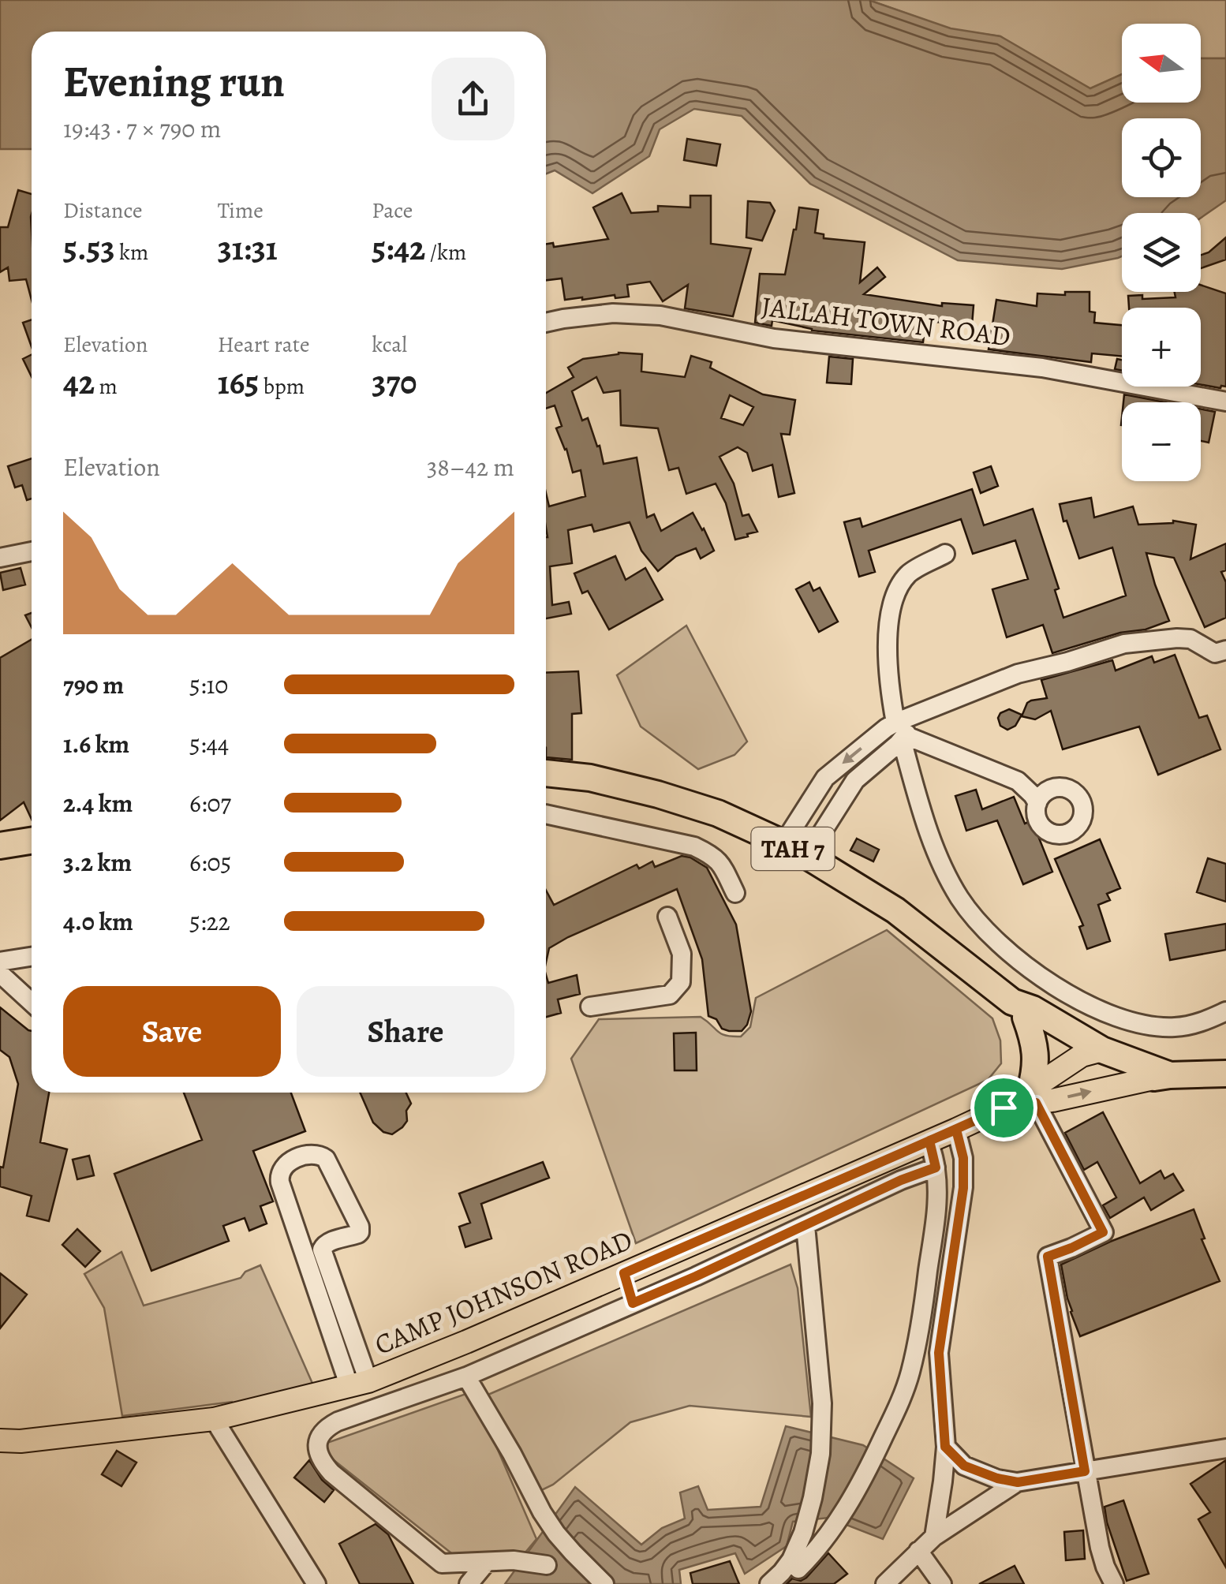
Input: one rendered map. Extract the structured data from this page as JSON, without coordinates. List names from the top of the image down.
{
  "streets": {
    "highway": ["TAH 7"],
    "main road": ["CAMP JOHNSON ROAD"],
    "street": ["JALLAH TOWN ROAD"]
  },
  "crossings": [
    ["TAH 7", "CAMP JOHNSON ROAD"]
  ],
  "north": "left",
  "page": {
    "map_buttons": ["+", "−"],
    "heading": ["Evening run", "19:43 · 7 × 790 m"],
    "stats": [
      ["Distance", "5.53 km"],
      ["Time", "31:31"],
      ["Pace", "5:42 /km"],
      ["Elevation", "42 m"],
      ["Heart rate", "165 bpm"],
      ["kcal", "370"]
    ],
    "chart": ["Elevation", "38–42 m"],
    "list": [
      {
        "name": "790 m",
        "note": "5:10"
      },
      {
        "name": "1.6 km",
        "note": "5:44"
      },
      {
        "name": "2.4 km",
        "note": "6:07"
      },
      {
        "name": "3.2 km",
        "note": "6:05"
      },
      {
        "name": "4.0 km",
        "note": "5:22"
      }
    ],
    "buttons": ["Save", "Share"]
  }
}
